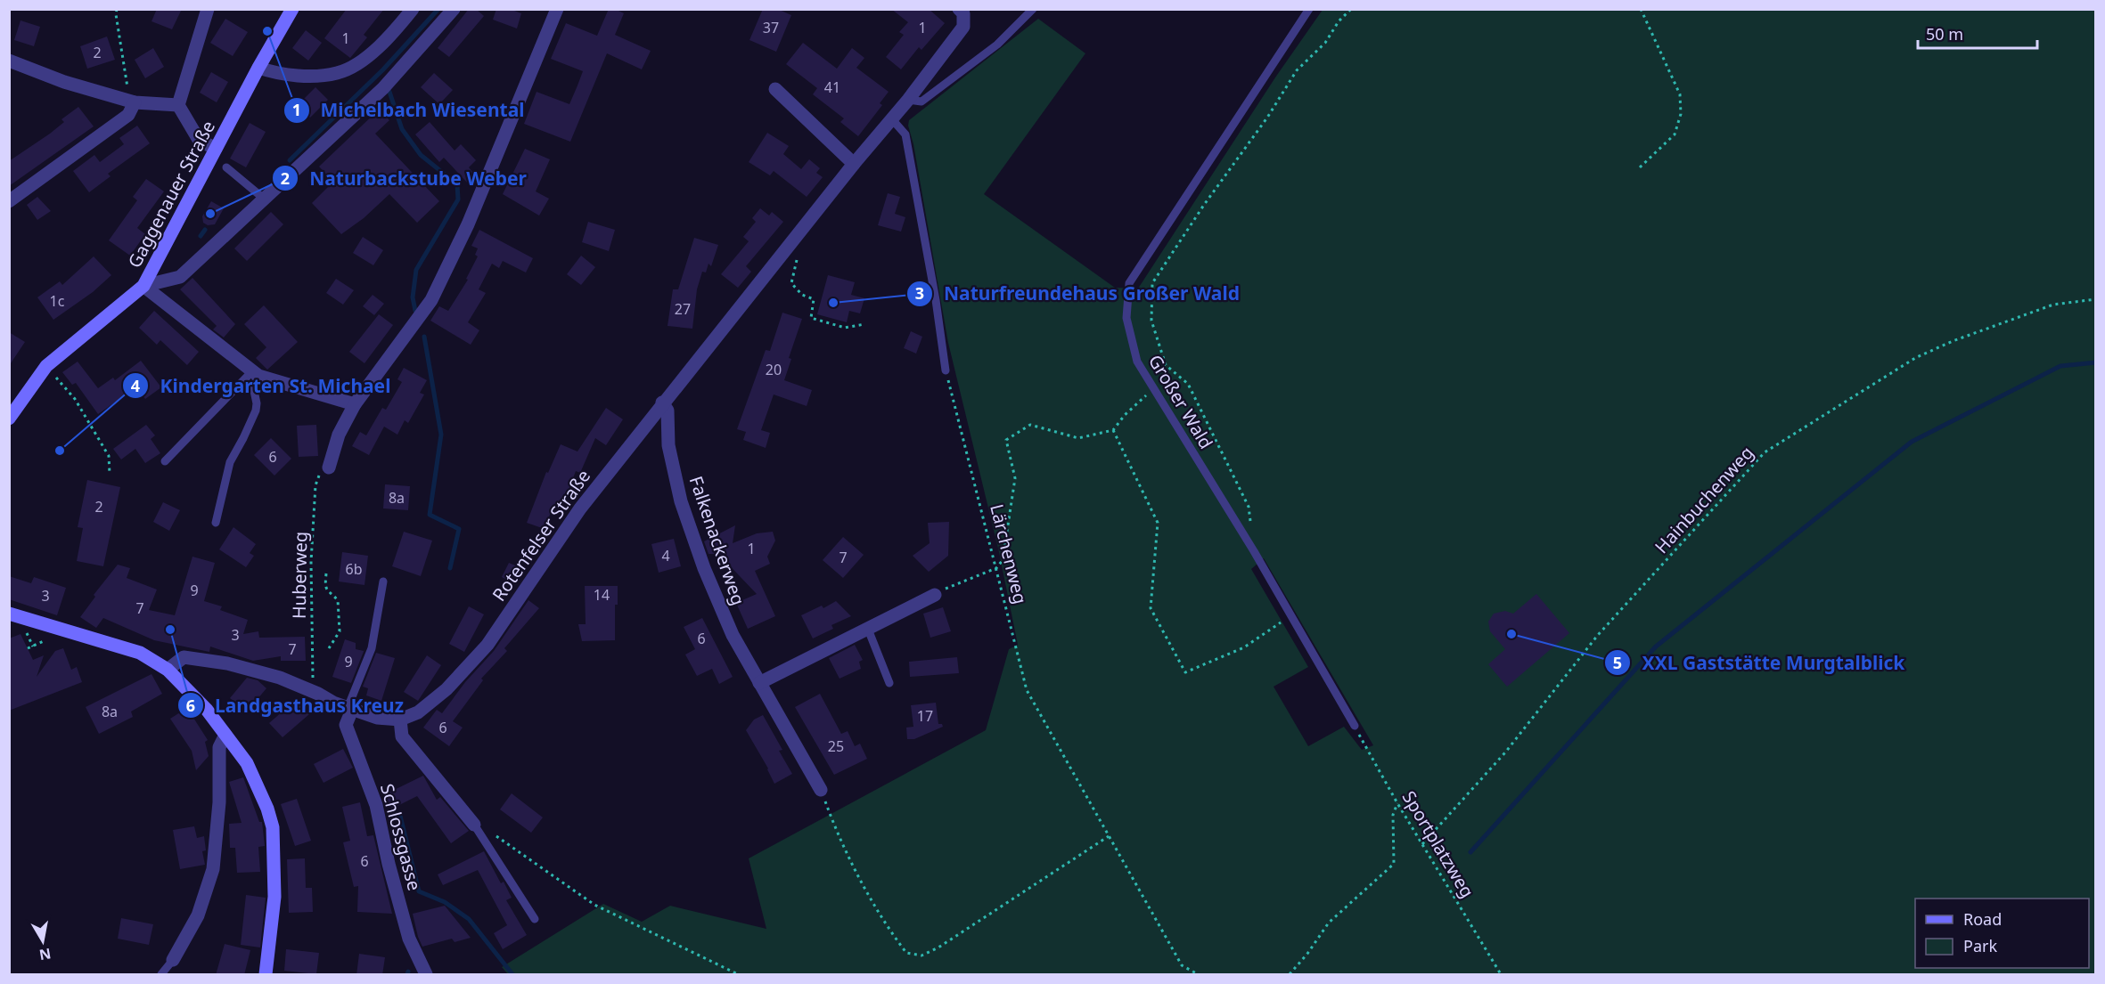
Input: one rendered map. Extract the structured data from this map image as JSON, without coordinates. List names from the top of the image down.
{
  "streets": {
    "main road": ["Gaggenauer Straße"],
    "street": ["Rotenfelser Straße", "Falkenackerweg", "Schlossgasse"],
    "lane": ["Großer Wald"],
    "path": [
      "Hainbuchenweg",
      "Lärchenweg",
      "Huberweg",
      "Sportplatzweg"
    ]
  },
  "crossings": [
    ["Großer Wald", "Sportplatzweg"],
    ["Hainbuchenweg", "Sportplatzweg"],
    ["Rotenfelser Straße", "Falkenackerweg"]
  ],
  "places": [
    "Michelbach Wiesental",
    "Naturbackstube Weber",
    "Naturfreundehaus Großer Wald",
    "Kindergarten St. Michael",
    "Landgasthaus Kreuz",
    "XXL Gaststätte Murgtalblick"
  ],
  "house_numbers": [
    "37",
    "1",
    "1",
    "2",
    "41",
    "1c",
    "27",
    "20",
    "6",
    "8a",
    "2",
    "1",
    "4",
    "7",
    "6b",
    "9",
    "14",
    "3",
    "7",
    "3",
    "6",
    "7",
    "9",
    "8a",
    "17",
    "6",
    "25",
    "6"
  ],
  "legend": ["Road", "Park"],
  "scale_bar": "50 m",
  "north": "bottom"
}
